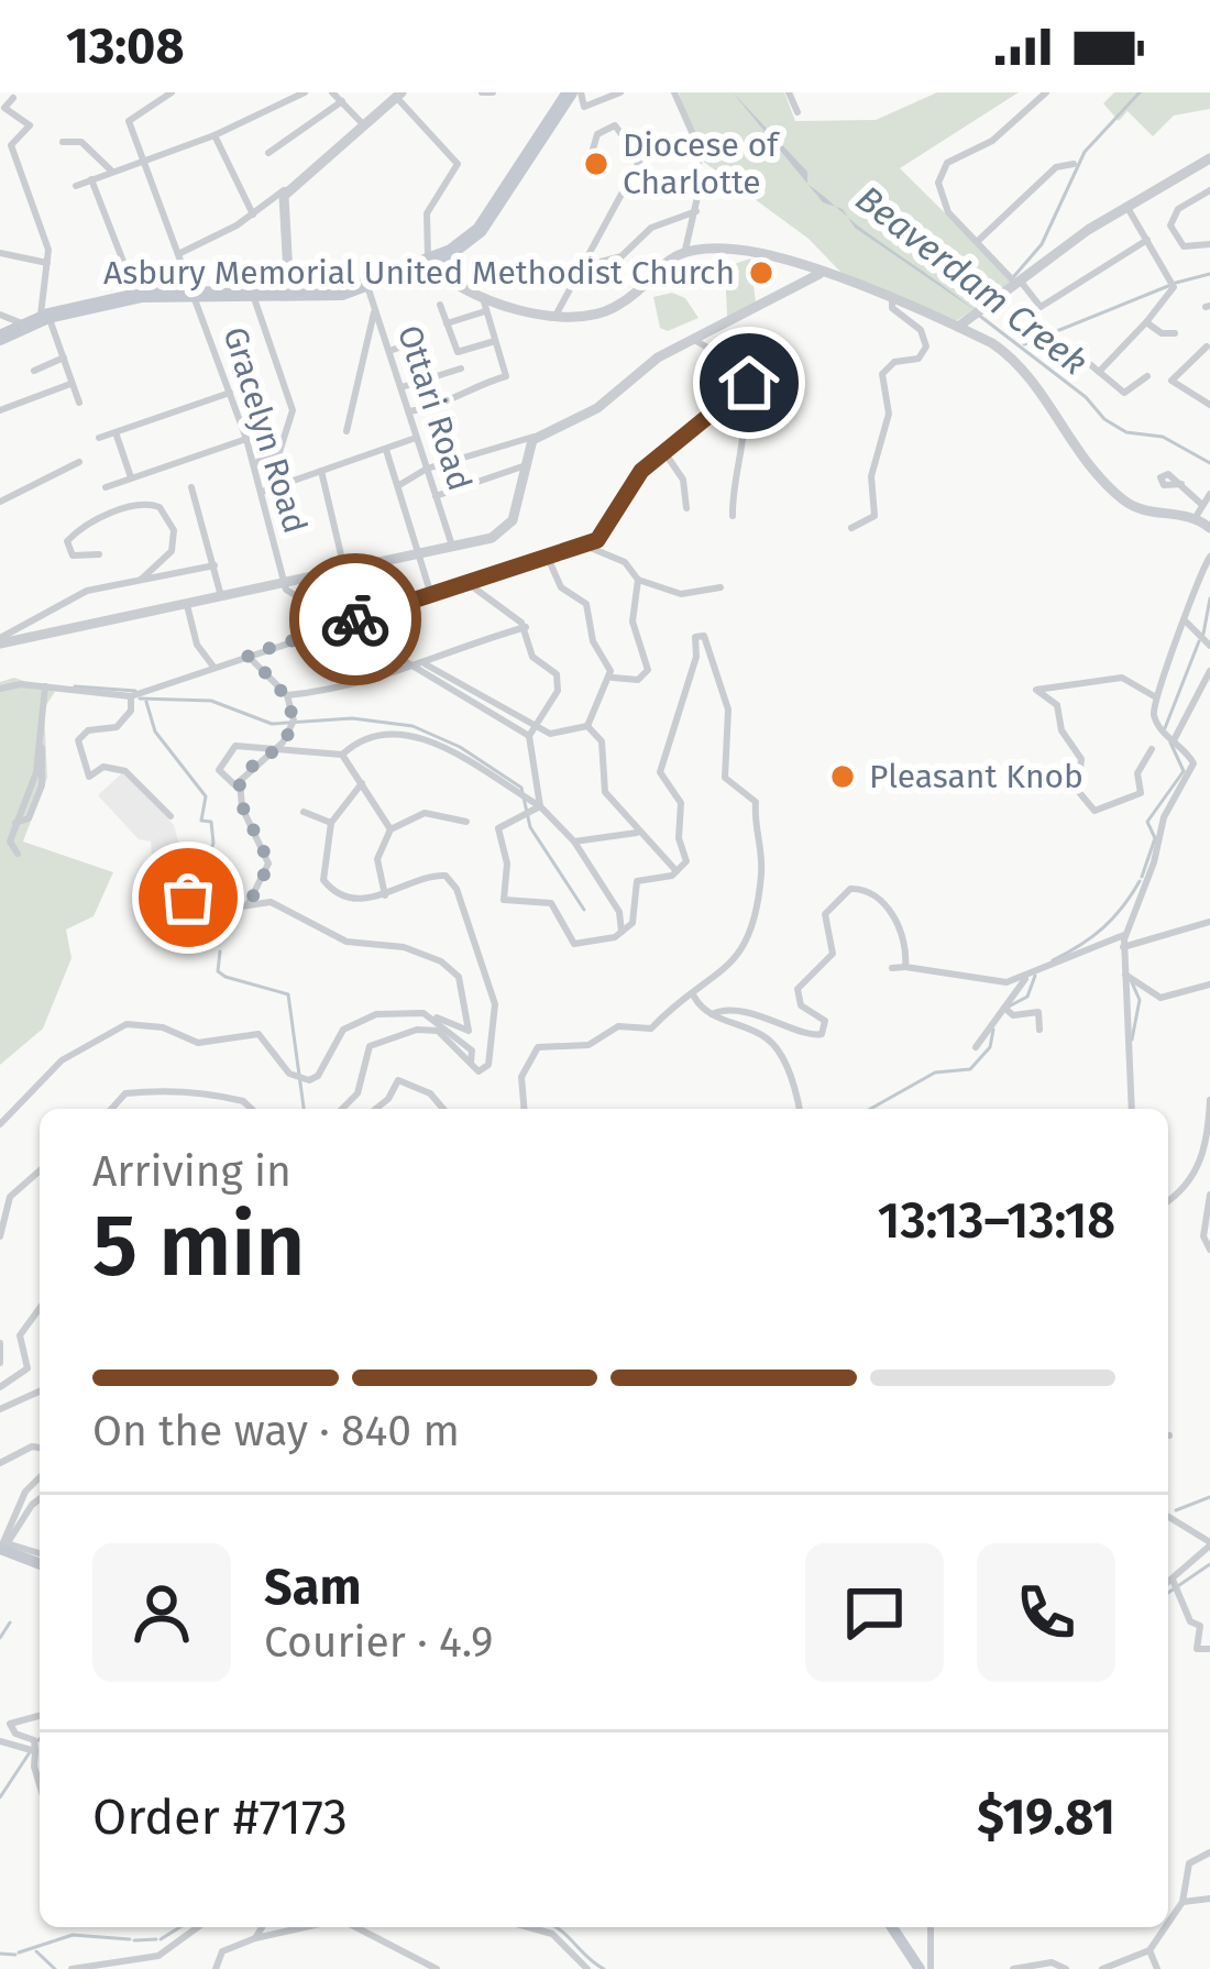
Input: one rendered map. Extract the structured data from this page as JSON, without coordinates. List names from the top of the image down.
{
  "streets": {
    "street": ["Ottari Road", "Gracelyn Road"]
  },
  "water": ["Beaverdam Creek"],
  "places": ["Diocese of Charlotte", "Asbury Memorial United Methodist Church", "Pleasant Knob"],
  "page": {
    "status": "13:08",
    "heading": ["5 min", "Arriving in", "13:13–13:18"],
    "panel": [
      "Sam",
      "Courier · 4.9",
      "Order #7173",
      "$19.81"
    ],
    "bar": "On the way · 840 m"
  }
}
